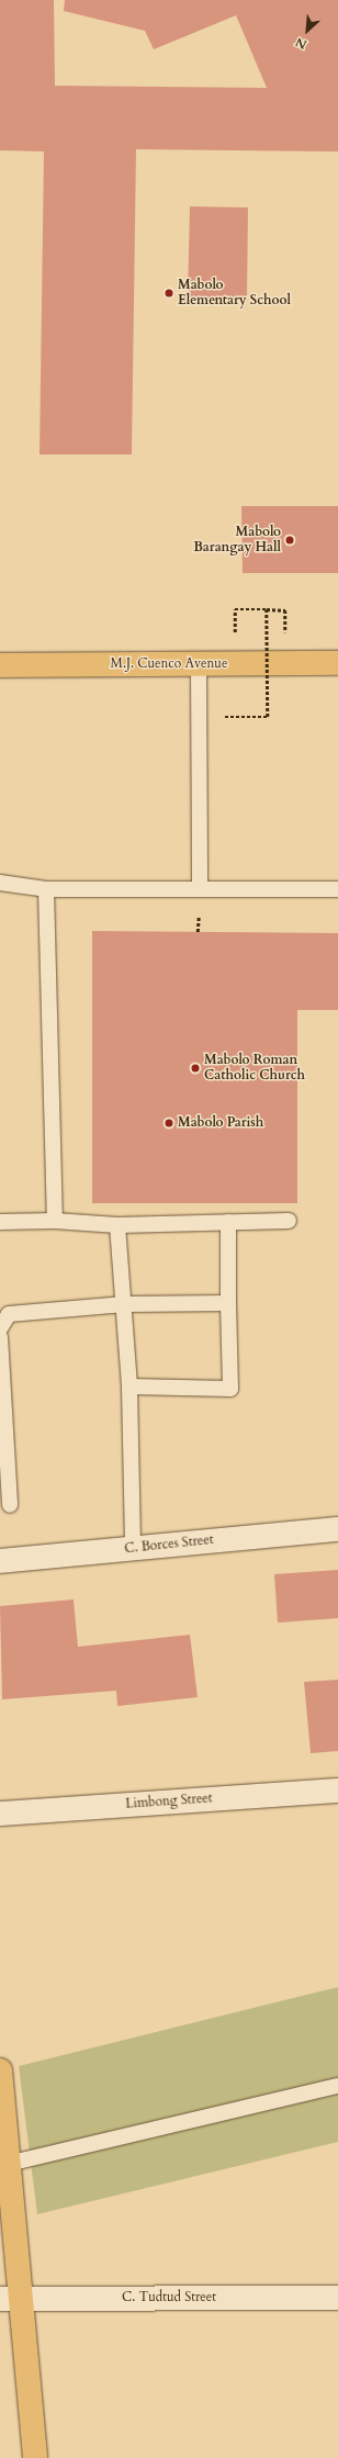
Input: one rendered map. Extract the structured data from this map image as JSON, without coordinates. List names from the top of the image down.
{
  "streets": {
    "main road": ["M.J. Cuenco Avenue"],
    "street": ["C. Borces Street", "Limbong Street", "C. Tudtud Street"]
  },
  "places": [
    "Mabolo Elementary School",
    "Mabolo Barangay Hall",
    "Mabolo Roman Catholic Church",
    "Mabolo Parish"
  ],
  "north": "bottom left"
}
